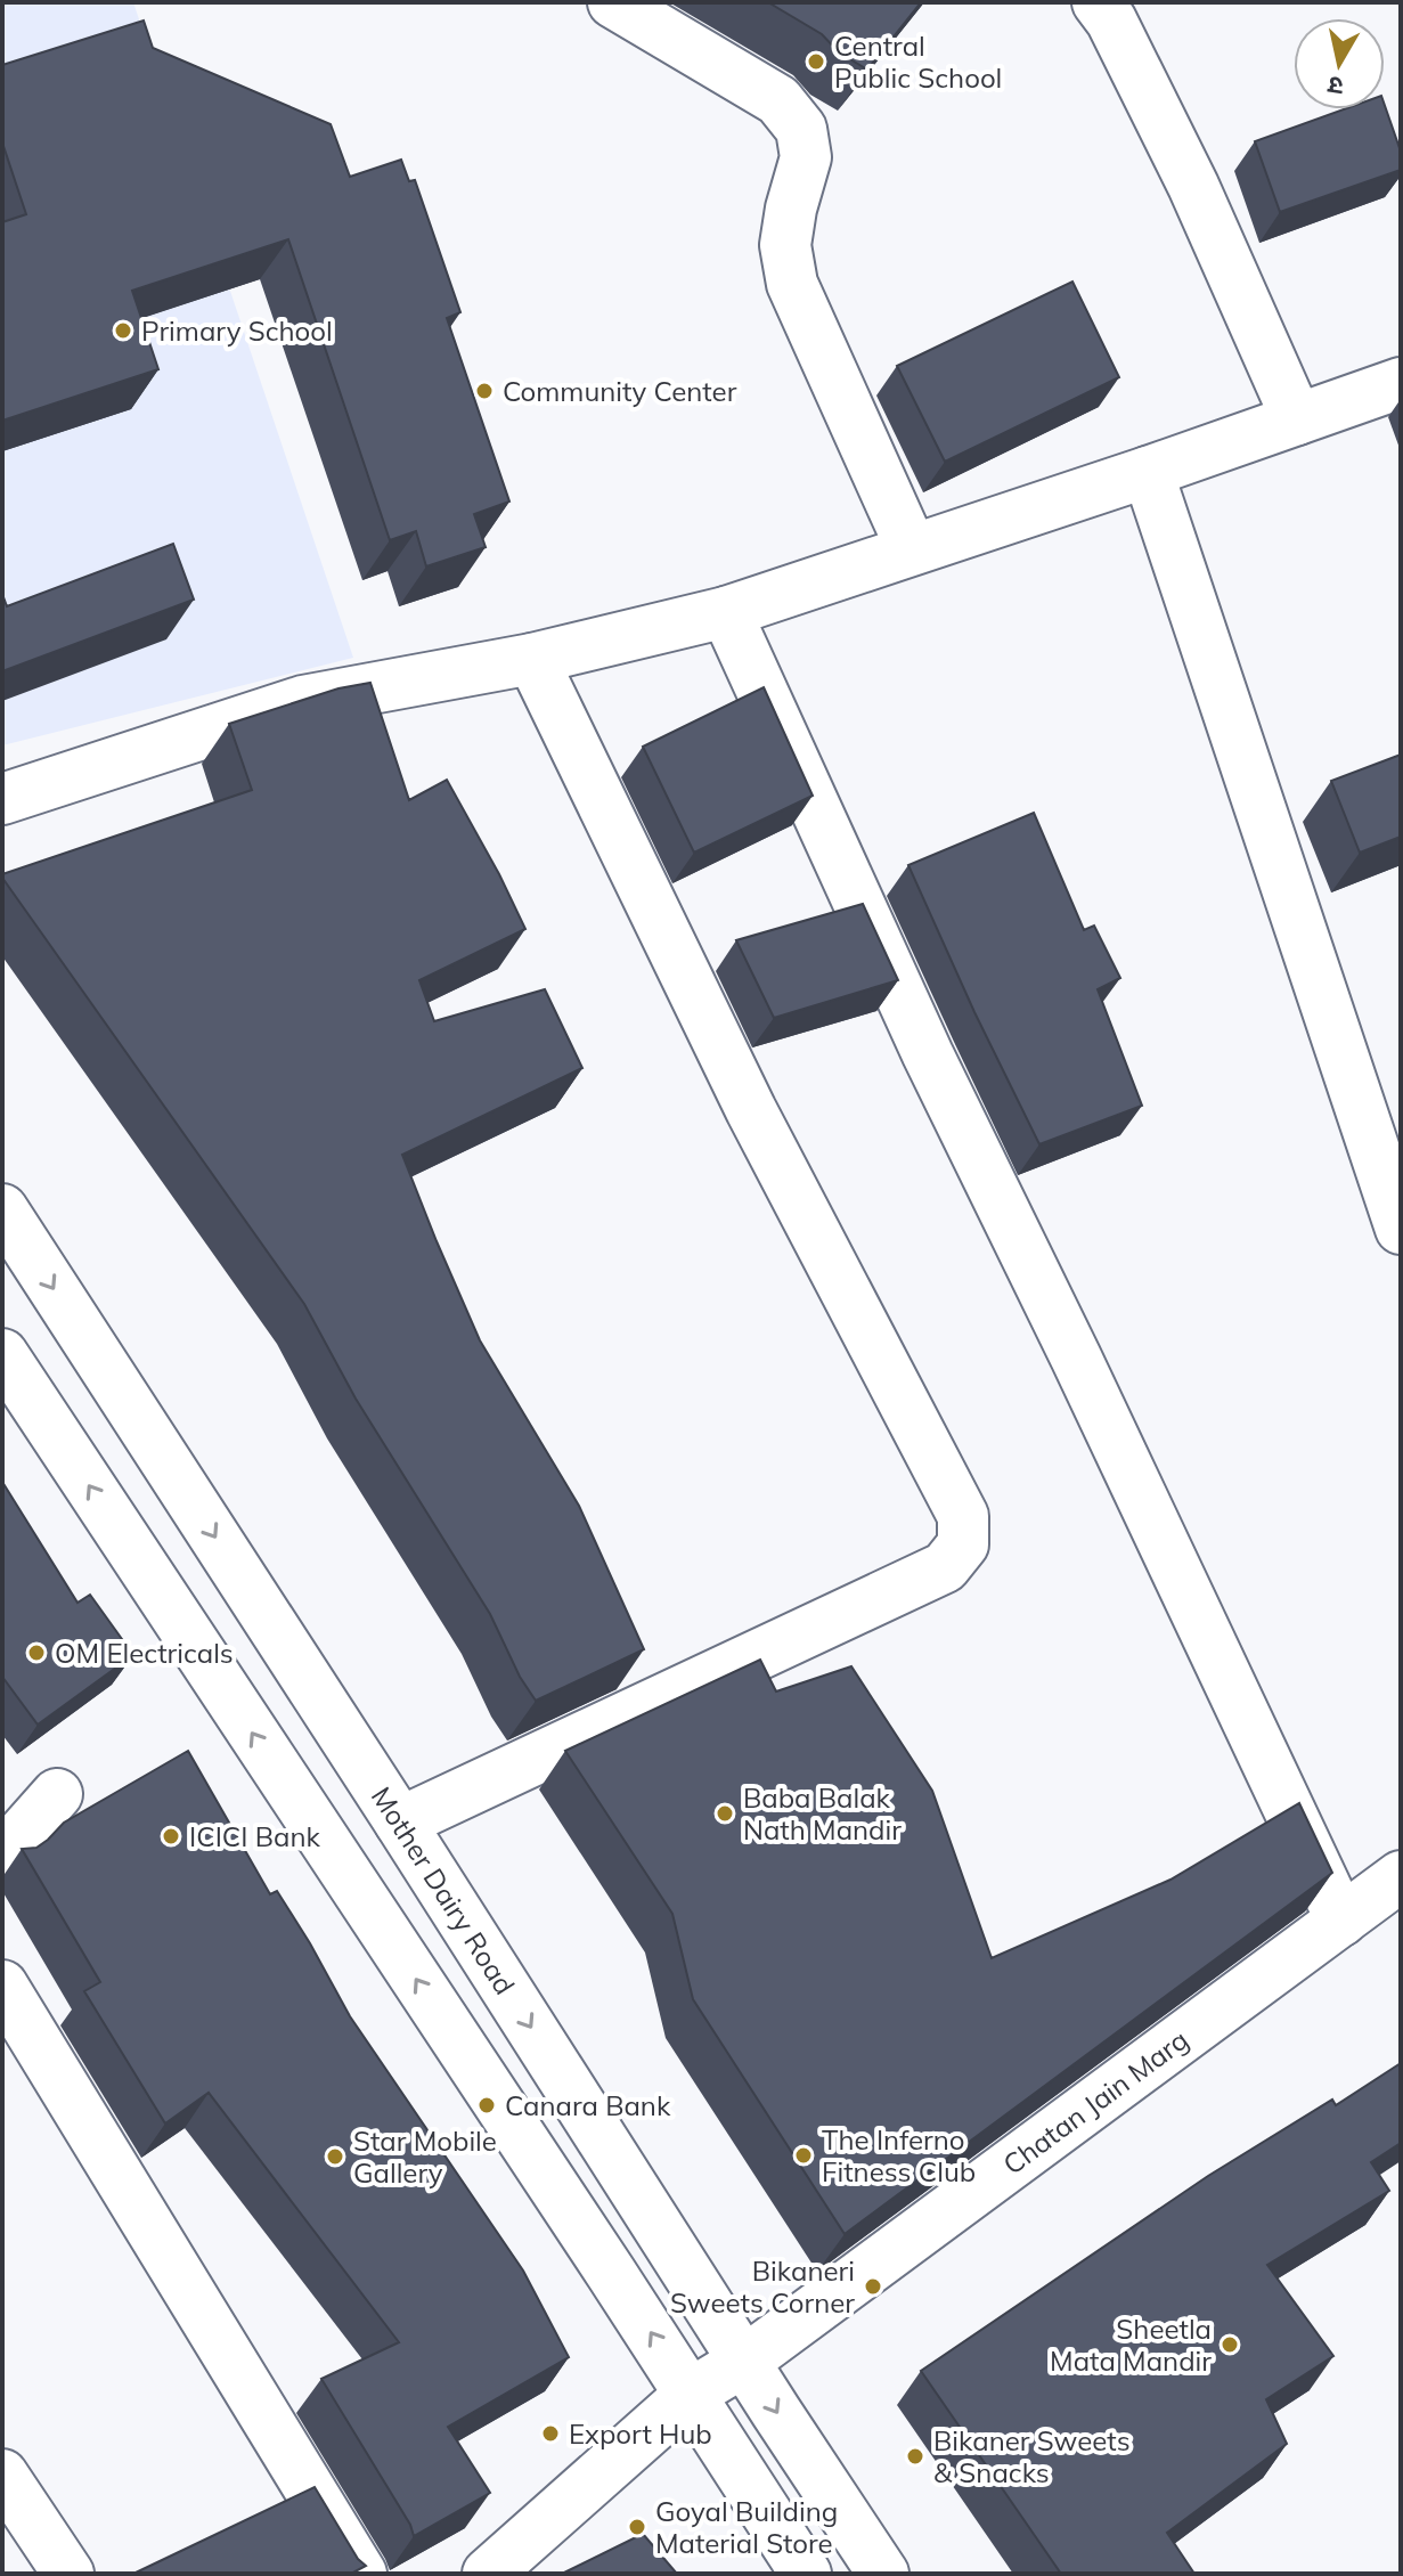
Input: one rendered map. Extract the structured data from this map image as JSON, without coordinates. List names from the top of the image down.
{
  "streets": {
    "street": ["Mother Dairy Road", "Chatan Jain Marg"]
  },
  "crossings": [
    ["Mother Dairy Road", "Chatan Jain Marg"]
  ],
  "places": [
    "Central Public School",
    "Primary School",
    "Community Center",
    "OM Electricals",
    "Baba Balak Nath Mandir",
    "ICICI Bank",
    "Canara Bank",
    "The Inferno Fitness Club",
    "Star Mobile Gallery",
    "Bikaneri Sweets Corner",
    "Sheetla Mata Mandir",
    "Export Hub",
    "Bikaner Sweets & Snacks",
    "Goyal Building Material Store"
  ],
  "north": "bottom"
}
